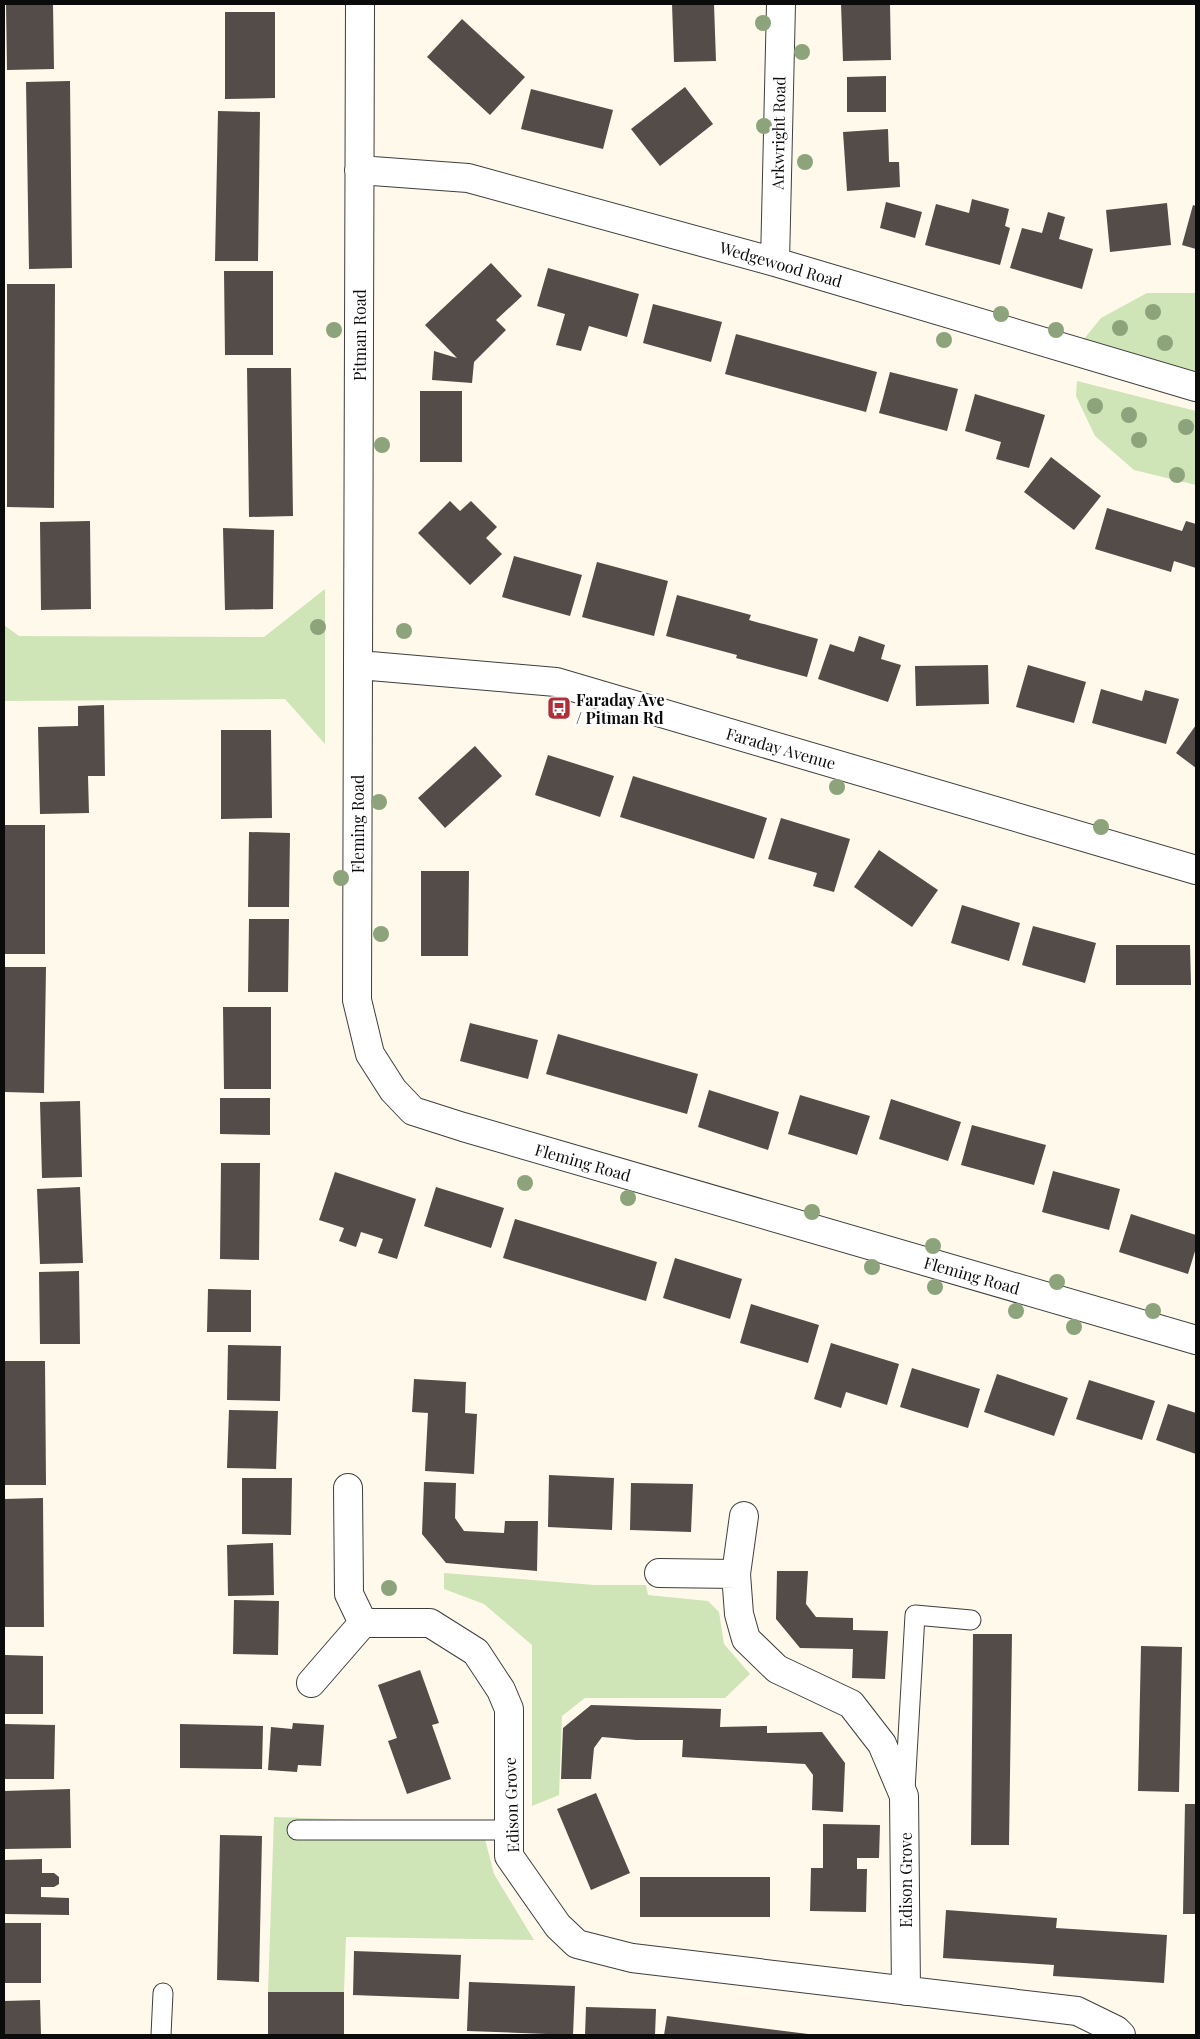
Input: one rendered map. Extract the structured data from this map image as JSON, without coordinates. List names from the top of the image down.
{
  "streets": {
    "street": [
      "Arkwright Road",
      "Wedgewood Road",
      "Pitman Road",
      "Faraday Avenue",
      "Fleming Road",
      "Edison Grove"
    ]
  },
  "crossings": [
    ["Arkwright Road", "Wedgewood Road"],
    ["Wedgewood Road", "Pitman Road"],
    ["Pitman Road", "Faraday Avenue"],
    ["Pitman Road", "Fleming Road"],
    ["Faraday Avenue", "Fleming Road"]
  ],
  "places": {
    "bus stop": ["Faraday Ave / Pitman Rd"]
  }
}
